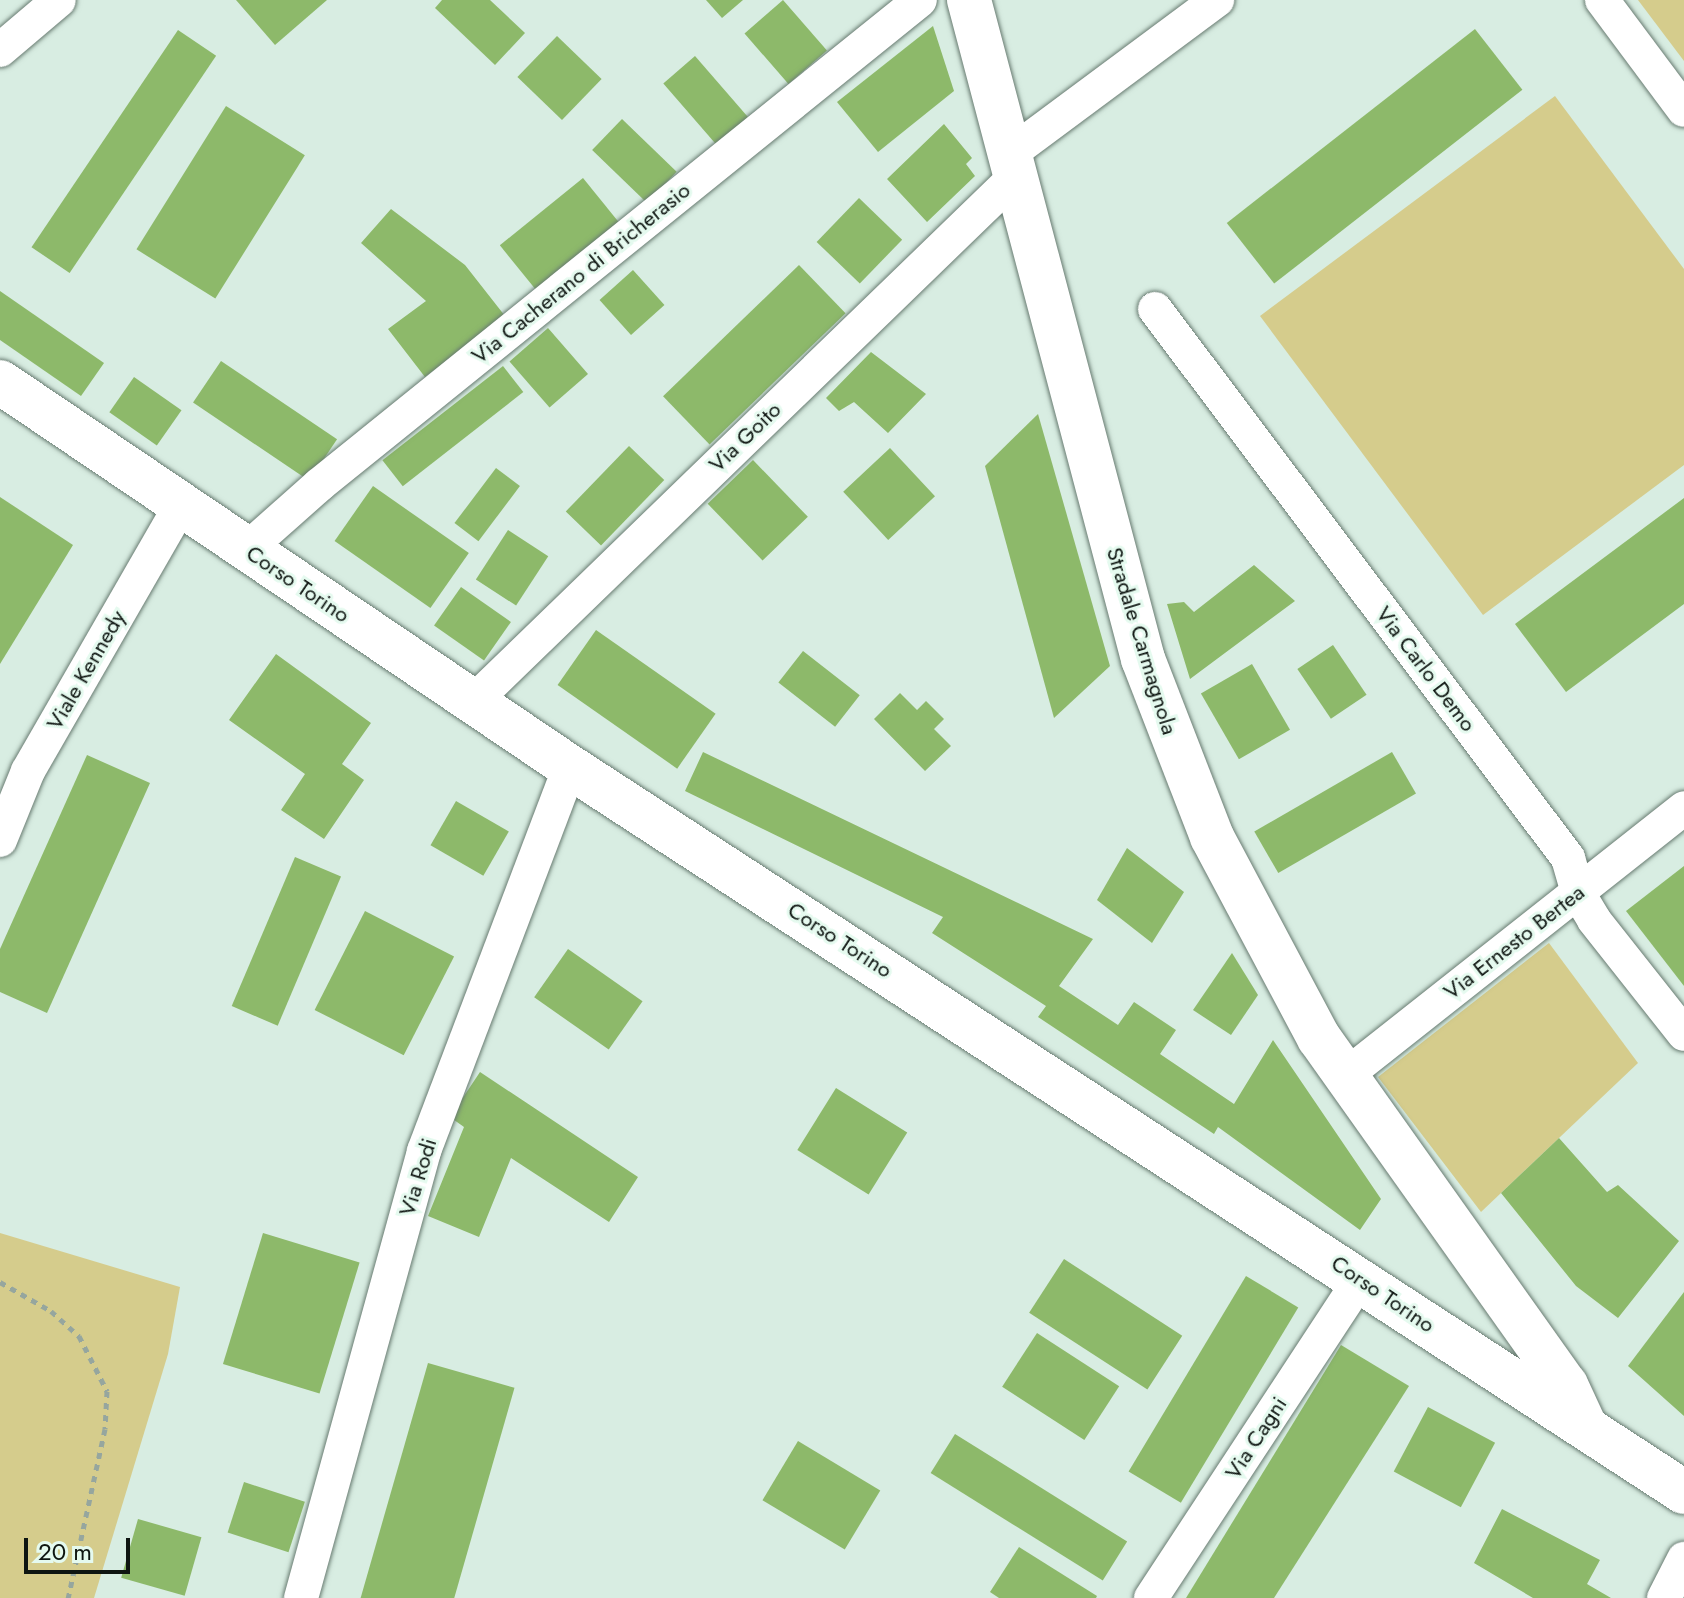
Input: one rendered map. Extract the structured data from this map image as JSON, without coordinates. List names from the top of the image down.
{
  "streets": {
    "main road": ["Corso Torino", "Stradale Carmagnola"],
    "street": [
      "Via Cacherano di Bricherasio",
      "Via Goito",
      "Via Carlo Demo",
      "Viale Kennedy",
      "Via Ernesto Bertea",
      "Via Rodi",
      "Via Cagni"
    ]
  },
  "crossings": [
    ["Via Cacherano di Bricherasio", "Corso Torino"],
    ["Via Goito", "Corso Torino"],
    ["Via Goito", "Stradale Carmagnola"],
    ["Corso Torino", "Stradale Carmagnola"],
    ["Corso Torino", "Viale Kennedy"],
    ["Corso Torino", "Via Rodi"],
    ["Corso Torino", "Via Cagni"],
    ["Stradale Carmagnola", "Via Ernesto Bertea"],
    ["Via Carlo Demo", "Via Ernesto Bertea"]
  ],
  "scale_bar": "20 m"
}
